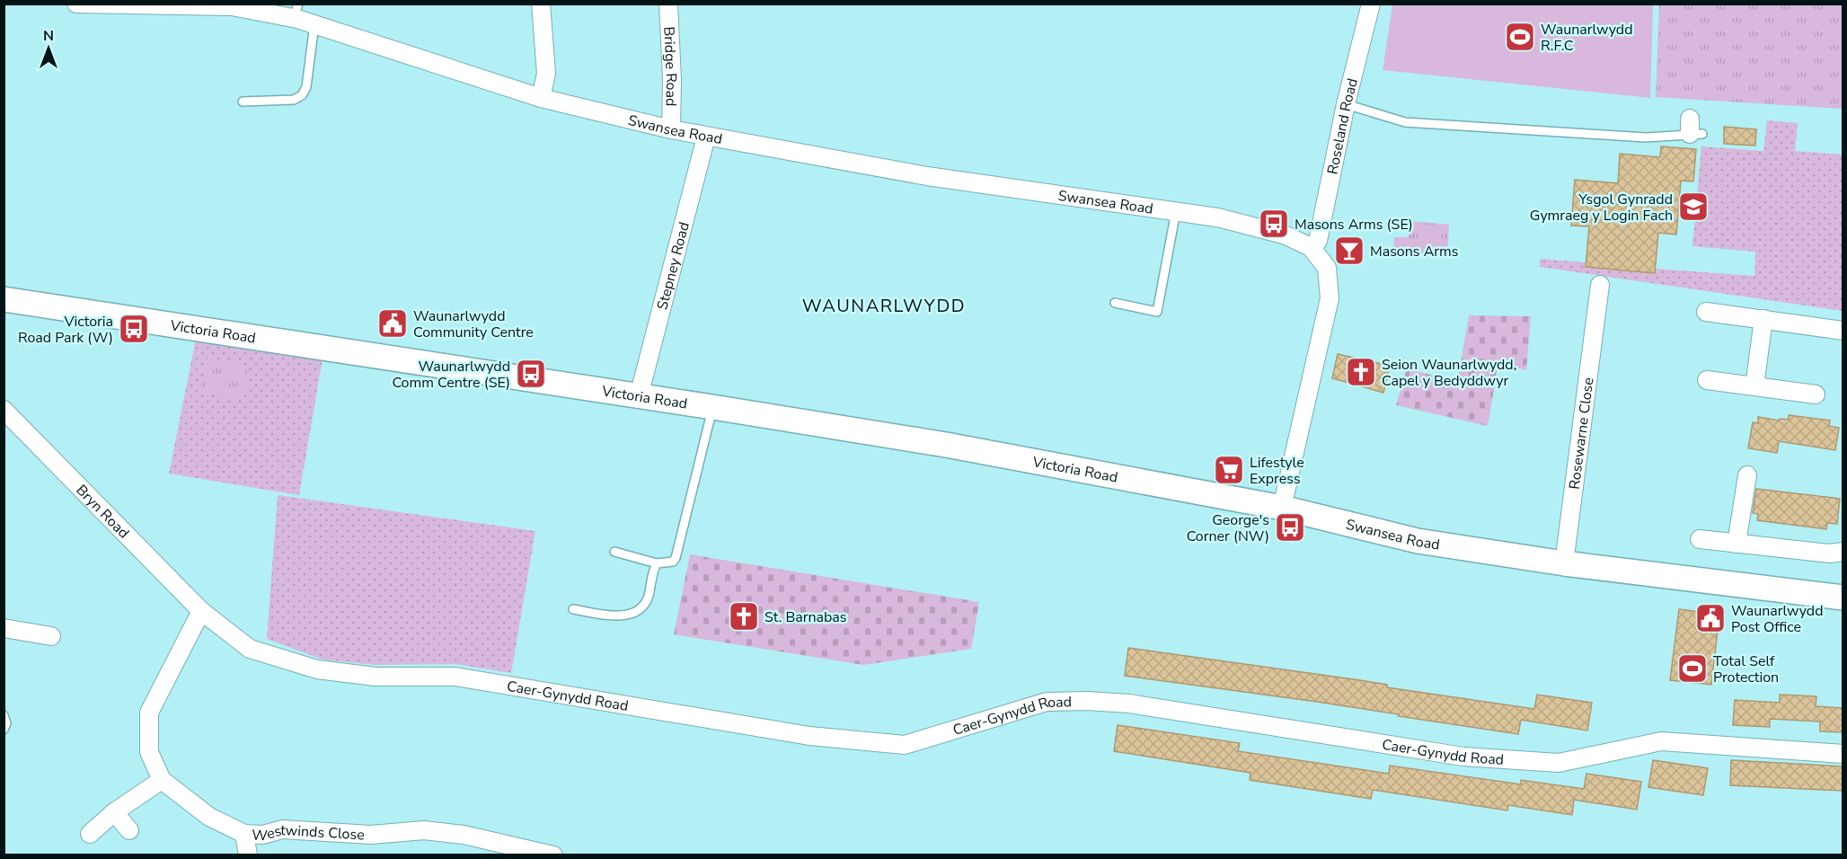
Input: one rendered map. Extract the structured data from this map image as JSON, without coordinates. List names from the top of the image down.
{
  "streets": {
    "main road": ["Swansea Road", "Victoria Road"],
    "street": [
      "Bridge Road",
      "Roseland Road",
      "Stepney Road",
      "Rosewarne Close",
      "Bryn Road",
      "Caer-Gynydd Road",
      "Westwinds Close"
    ]
  },
  "crossings": [
    ["Bridge Road", "Swansea Road"],
    ["Roseland Road", "Swansea Road"],
    ["Swansea Road", "Stepney Road"],
    ["Swansea Road", "Victoria Road"],
    ["Swansea Road", "Rosewarne Close"],
    ["Stepney Road", "Victoria Road"],
    ["Bryn Road", "Caer-Gynydd Road"],
    ["Bryn Road", "Westwinds Close"],
    ["Caer-Gynydd Road", "Westwinds Close"]
  ],
  "districts": ["WAUNARLWYDD"],
  "places": {
    "sports": ["Waunarlwydd R.F.C", "Total Self Protection"],
    "school or university": ["Ysgol Gynradd Gymraeg y Login Fach"],
    "bus stop": [
      "Masons Arms (SE)",
      "Victoria Road Park (W)",
      "Waunarlwydd Comm Centre (SE)",
      "George's Corner (NW)"
    ],
    "bar": ["Masons Arms"],
    "public building": ["Waunarlwydd Community Centre", "Waunarlwydd Post Office"],
    "church": ["Seion Waunarlwydd, Capel y Bedyddwyr", "St. Barnabas"],
    "supermarket": ["Lifestyle Express"]
  },
  "north": "top"
}
